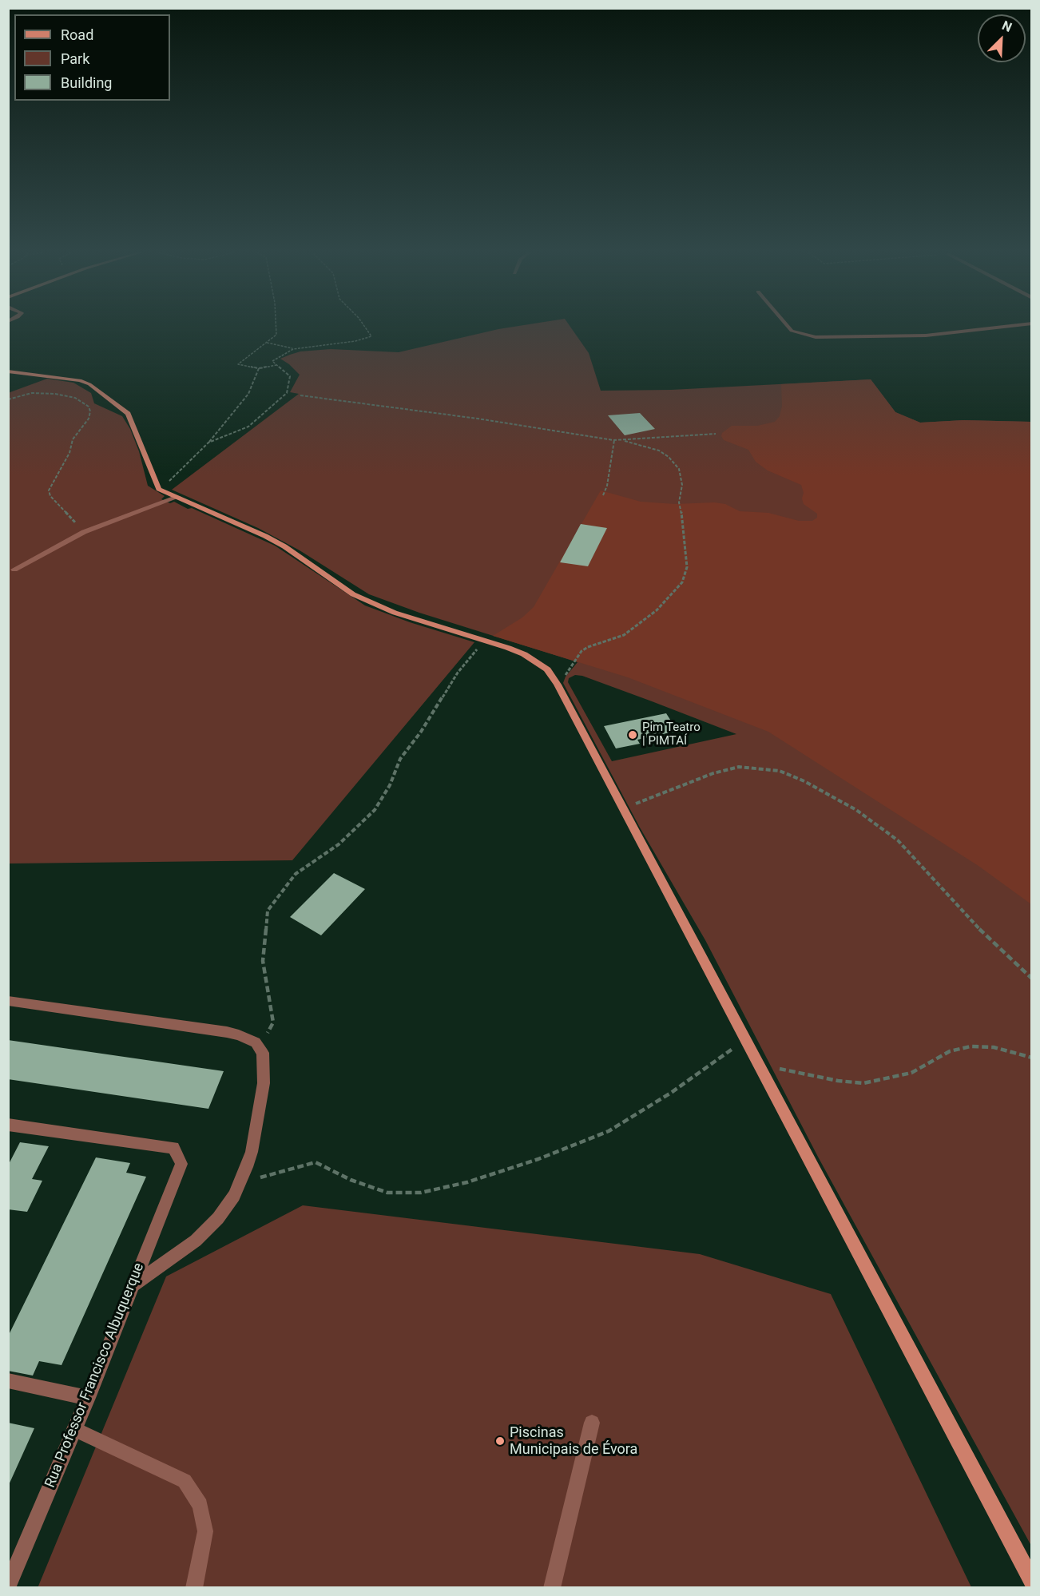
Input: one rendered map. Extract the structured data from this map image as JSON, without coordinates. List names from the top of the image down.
{
  "streets": {
    "street": ["Rua Professor Francisco Albuquerque"]
  },
  "places": ["Pim Teatro | PIMTAÍ", "Piscinas Municipais de Évora"],
  "legend": ["Road", "Park", "Building"],
  "north": "top right"
}
